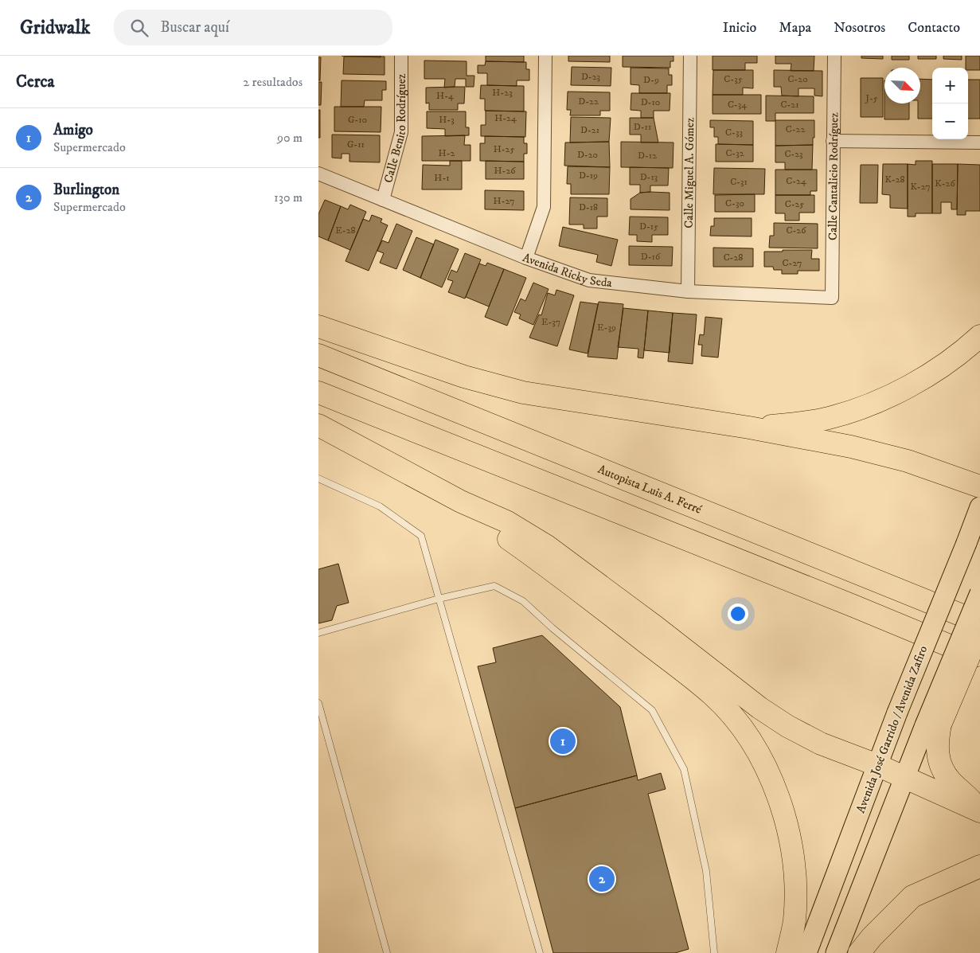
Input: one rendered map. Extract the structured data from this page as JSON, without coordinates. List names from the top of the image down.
{
  "streets": {
    "highway": ["Autopista Luis A. Ferré"],
    "main road": ["Avenida José Garrido / Avenida Zafiro"],
    "street": [
      "Calle Benito Rodríguez",
      "Calle Miguel A. Gómez",
      "Calle Cantalicio Rodríguez",
      "Avenida Ricky Seda"
    ]
  },
  "crossings": [
    ["Calle Benito Rodríguez", "Avenida Ricky Seda"],
    ["Calle Miguel A. Gómez", "Avenida Ricky Seda"],
    ["Calle Cantalicio Rodríguez", "Avenida Ricky Seda"]
  ],
  "house_numbers": [
    "D-23",
    "C-35",
    "C-20",
    "D-9",
    "H-23",
    "H-4",
    "J-5",
    "D-22",
    "D-10",
    "C-34",
    "C-21",
    "H-24",
    "G-10",
    "H-3",
    "D-11",
    "C-22",
    "D-21",
    "C-33",
    "G-11",
    "H-25",
    "H-2",
    "C-32",
    "C-23",
    "D-20",
    "D-12",
    "H-26",
    "D-19",
    "D-13",
    "H-1",
    "K-28",
    "C-24",
    "C-31",
    "K-26",
    "K-27",
    "H-27",
    "C-30",
    "C-25",
    "D-18",
    "D-15",
    "E-28",
    "C-26",
    "D-16",
    "C-28",
    "C-27",
    "E-37",
    "E-39"
  ],
  "north": "bottom right",
  "page": {
    "header": "Gridwalk",
    "search": "Buscar aquí",
    "nav": [
      "Inicio",
      "Mapa",
      "Nosotros",
      "Contacto"
    ],
    "heading": ["Cerca", "2 resultados"],
    "map_buttons": ["+", "−"],
    "list": [
      {
        "mark": "1",
        "name": "Amigo",
        "note": "Supermercado",
        "value": "90 m"
      },
      {
        "mark": "2",
        "name": "Burlington",
        "note": "Supermercado",
        "value": "130 m"
      }
    ],
    "pins": ["1", "2"]
  }
}
